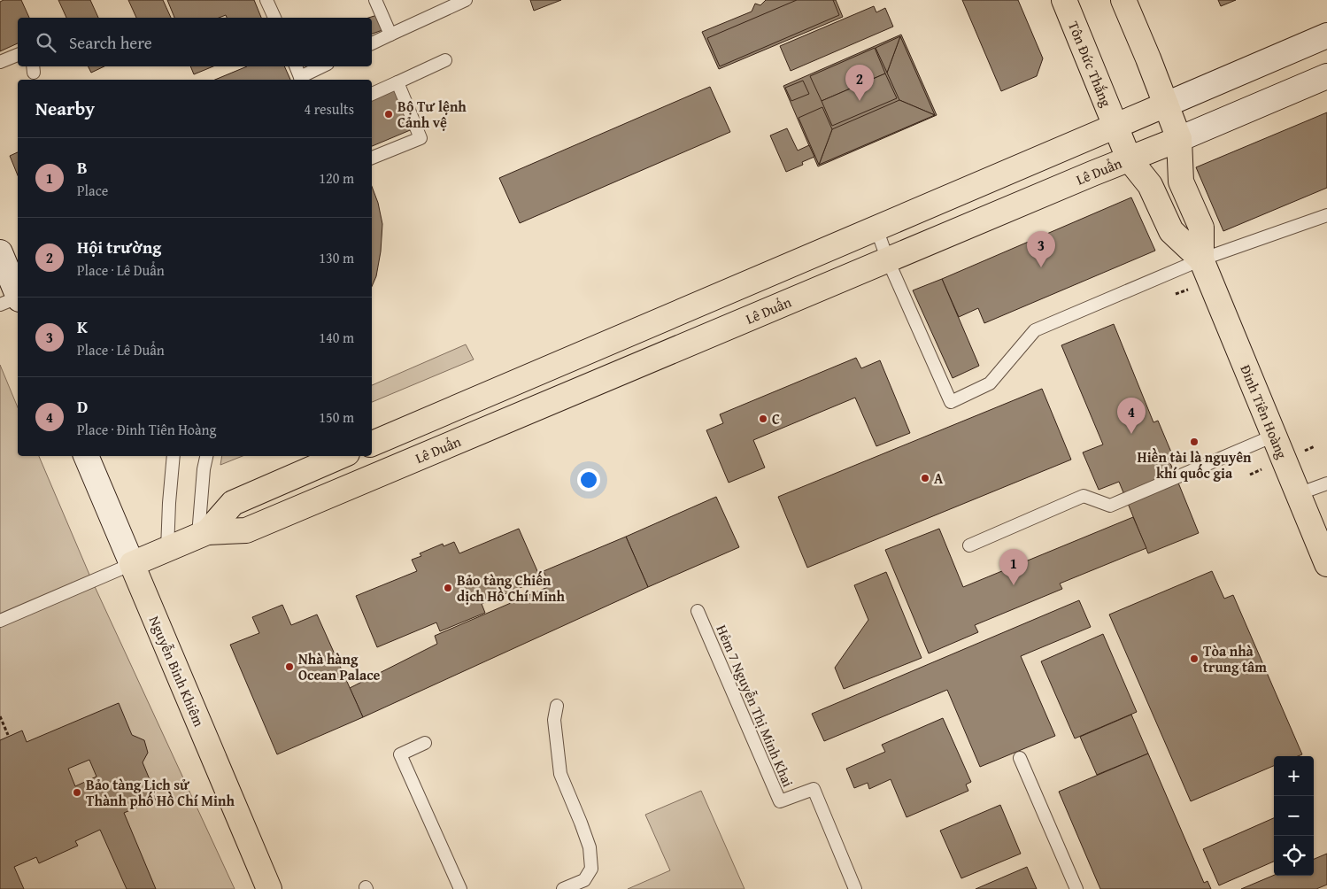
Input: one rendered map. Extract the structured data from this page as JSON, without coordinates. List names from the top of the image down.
{
  "streets": {
    "main road": [
      "Tôn Đức Thắng",
      "Lê Duẩn",
      "Đinh Tiên Hoàng",
      "Nguyễn Bỉnh Khiêm"
    ],
    "lane": ["Hẻm 7 Nguyễn Thị Minh Khai"]
  },
  "crossings": [
    ["Tôn Đức Thắng", "Lê Duẩn"],
    ["Tôn Đức Thắng", "Đinh Tiên Hoàng"],
    ["Lê Duẩn", "Đinh Tiên Hoàng"],
    ["Lê Duẩn", "Nguyễn Bỉnh Khiêm"]
  ],
  "places": [
    "Bộ Tư lệnh Cảnh vệ",
    "C",
    "Hiền tài là nguyên khí quốc gia",
    "A",
    "Bảo tàng Chiến dịch Hồ Chí Minh",
    "Tòa nhà trung tâm",
    "Nhà hàng Ocean Palace",
    "Bảo tàng Lịch sử Thành phố Hồ Chí Minh"
  ],
  "page": {
    "search": "Search here",
    "pins": [
      "2",
      "3",
      "4",
      "1"
    ],
    "heading": ["Nearby", "4 results"],
    "list": [
      {
        "mark": "1",
        "name": "B",
        "note": "Place",
        "value": "120 m"
      },
      {
        "mark": "2",
        "name": "Hội trường",
        "note": "Place · Lê Duẩn",
        "value": "130 m"
      },
      {
        "mark": "3",
        "name": "K",
        "note": "Place · Lê Duẩn",
        "value": "140 m"
      },
      {
        "mark": "4",
        "name": "D",
        "note": "Place · Đinh Tiên Hoàng",
        "value": "150 m"
      }
    ],
    "map_buttons": ["+", "−"]
  }
}
